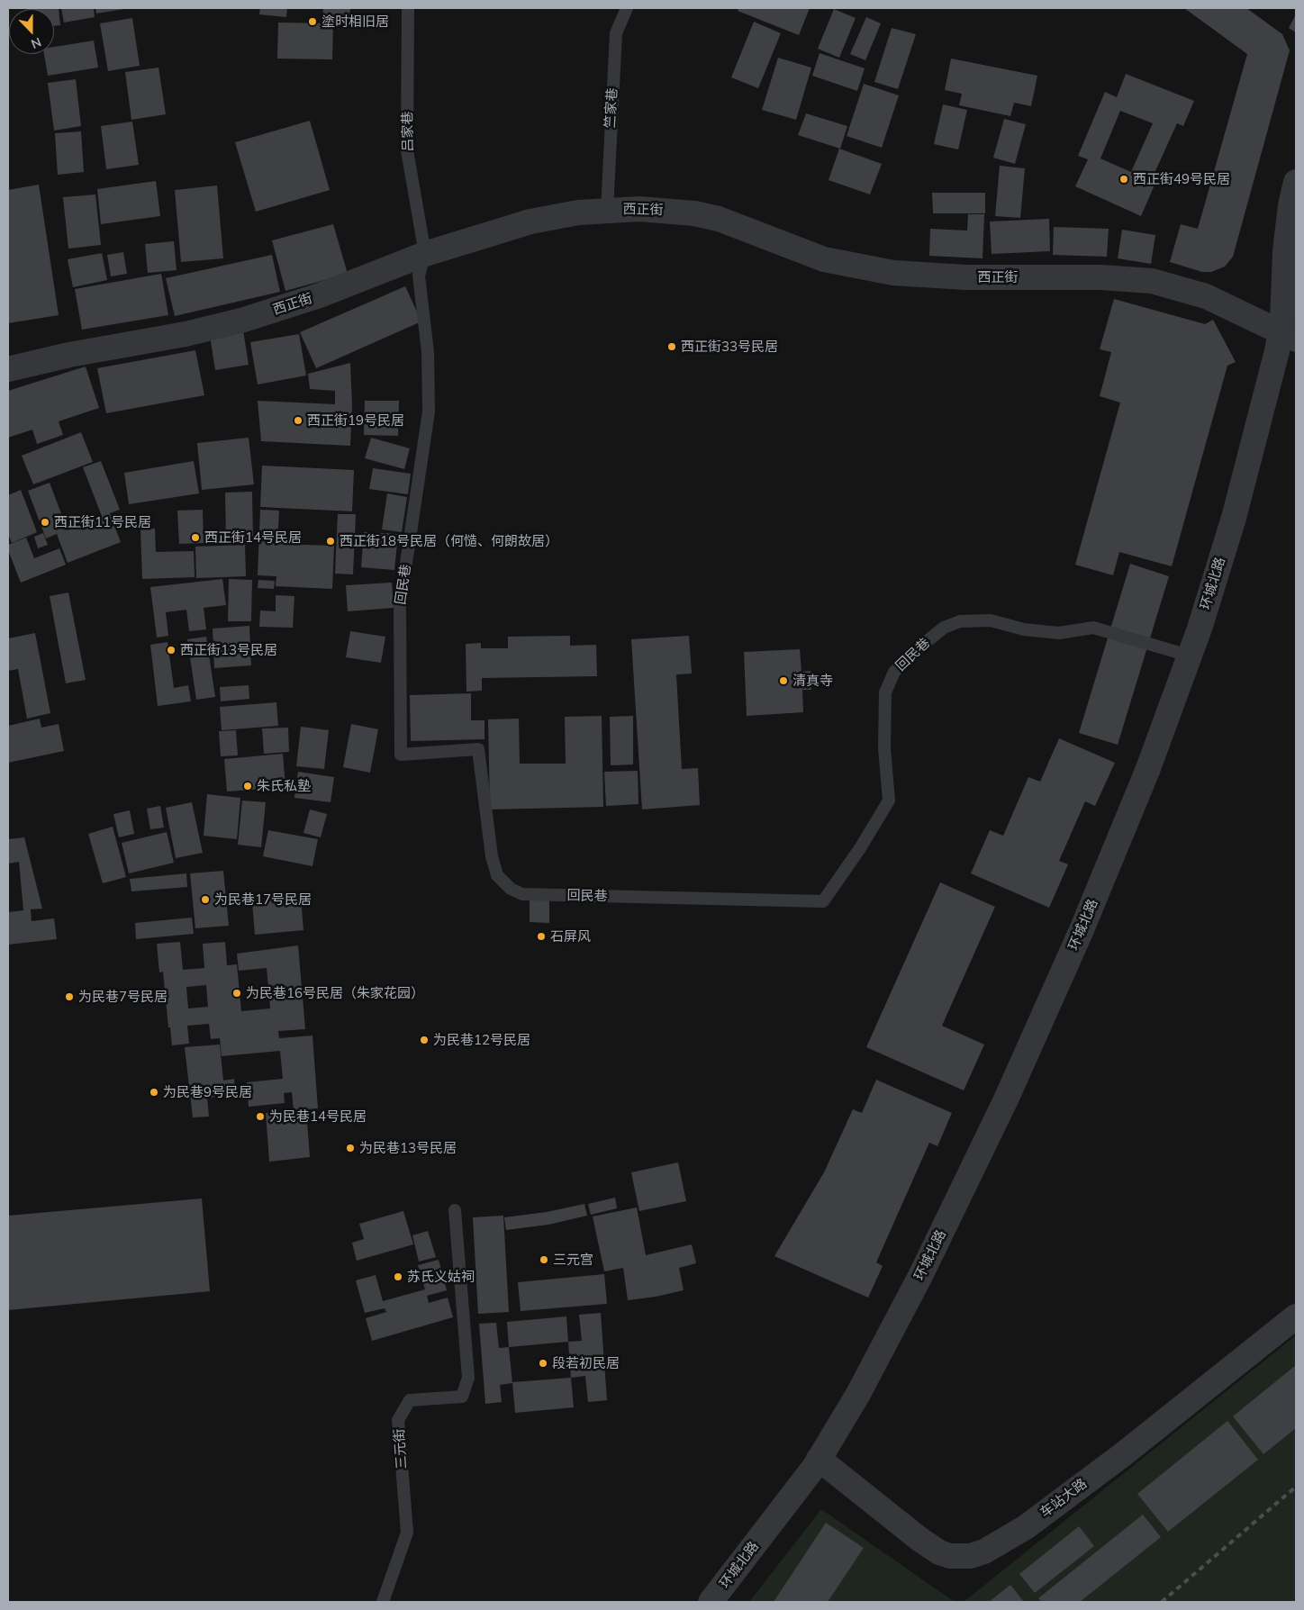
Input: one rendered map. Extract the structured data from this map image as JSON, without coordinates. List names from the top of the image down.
{
  "streets": {
    "street": ["西正街", "环城北路", "车站大路"],
    "lane": [
      "竺家巷",
      "吕家巷",
      "回民巷",
      "三元街"
    ]
  },
  "crossings": [
    ["竺家巷", "西正街"],
    ["吕家巷", "西正街"],
    ["吕家巷", "回民巷"],
    ["西正街", "环城北路"],
    ["西正街", "回民巷"],
    ["环城北路", "回民巷"],
    ["环城北路", "车站大路"]
  ],
  "places": [
    "塗时相旧居",
    "西正街49号民居",
    "西正街33号民居",
    "西正街19号民居",
    "西正街11号民居",
    "西正街14号民居",
    "西正街18号民居（何慥、何朗故居）",
    "西正街13号民居",
    "清真寺",
    "朱氏私塾",
    "为民巷17号民居",
    "石屏风",
    "为民巷16号民居（朱家花园）",
    "为民巷7号民居",
    "为民巷12号民居",
    "为民巷9号民居",
    "为民巷14号民居",
    "为民巷13号民居",
    "三元宫",
    "苏氏义姑祠",
    "段若初民居"
  ],
  "north": "bottom"
}
